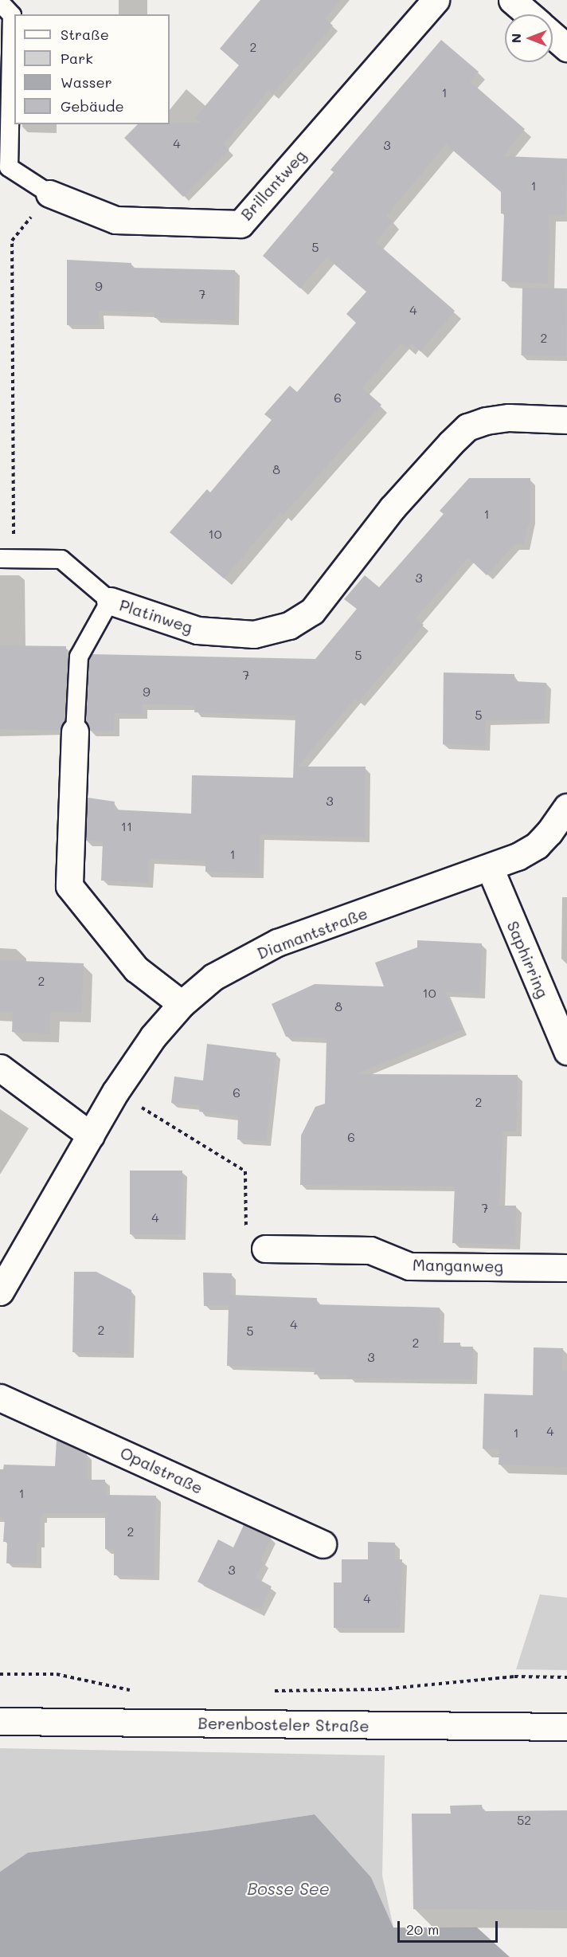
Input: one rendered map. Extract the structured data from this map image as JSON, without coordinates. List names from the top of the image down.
{
  "streets": {
    "street": [
      "Brillantweg",
      "Platinweg",
      "Diamantstraße",
      "Saphirring",
      "Manganweg",
      "Opalstraße",
      "Berenbosteler Straße"
    ]
  },
  "crossings": [
    ["Platinweg", "Diamantstraße"],
    ["Diamantstraße", "Saphirring"]
  ],
  "water": ["Bosse See"],
  "house_numbers": [
    "2",
    "1",
    "4",
    "3",
    "1",
    "5",
    "9",
    "7",
    "4",
    "2",
    "6",
    "8",
    "1",
    "10",
    "3",
    "5",
    "7",
    "9",
    "5",
    "3",
    "11",
    "1",
    "2",
    "10",
    "8",
    "6",
    "2",
    "6",
    "7",
    "4",
    "4",
    "2",
    "5",
    "2",
    "3",
    "4",
    "1",
    "1",
    "2",
    "3",
    "4",
    "52"
  ],
  "legend": [
    "Straße",
    "Park",
    "Wasser",
    "Gebäude"
  ],
  "scale_bar": "20 m",
  "north": "left"
}
